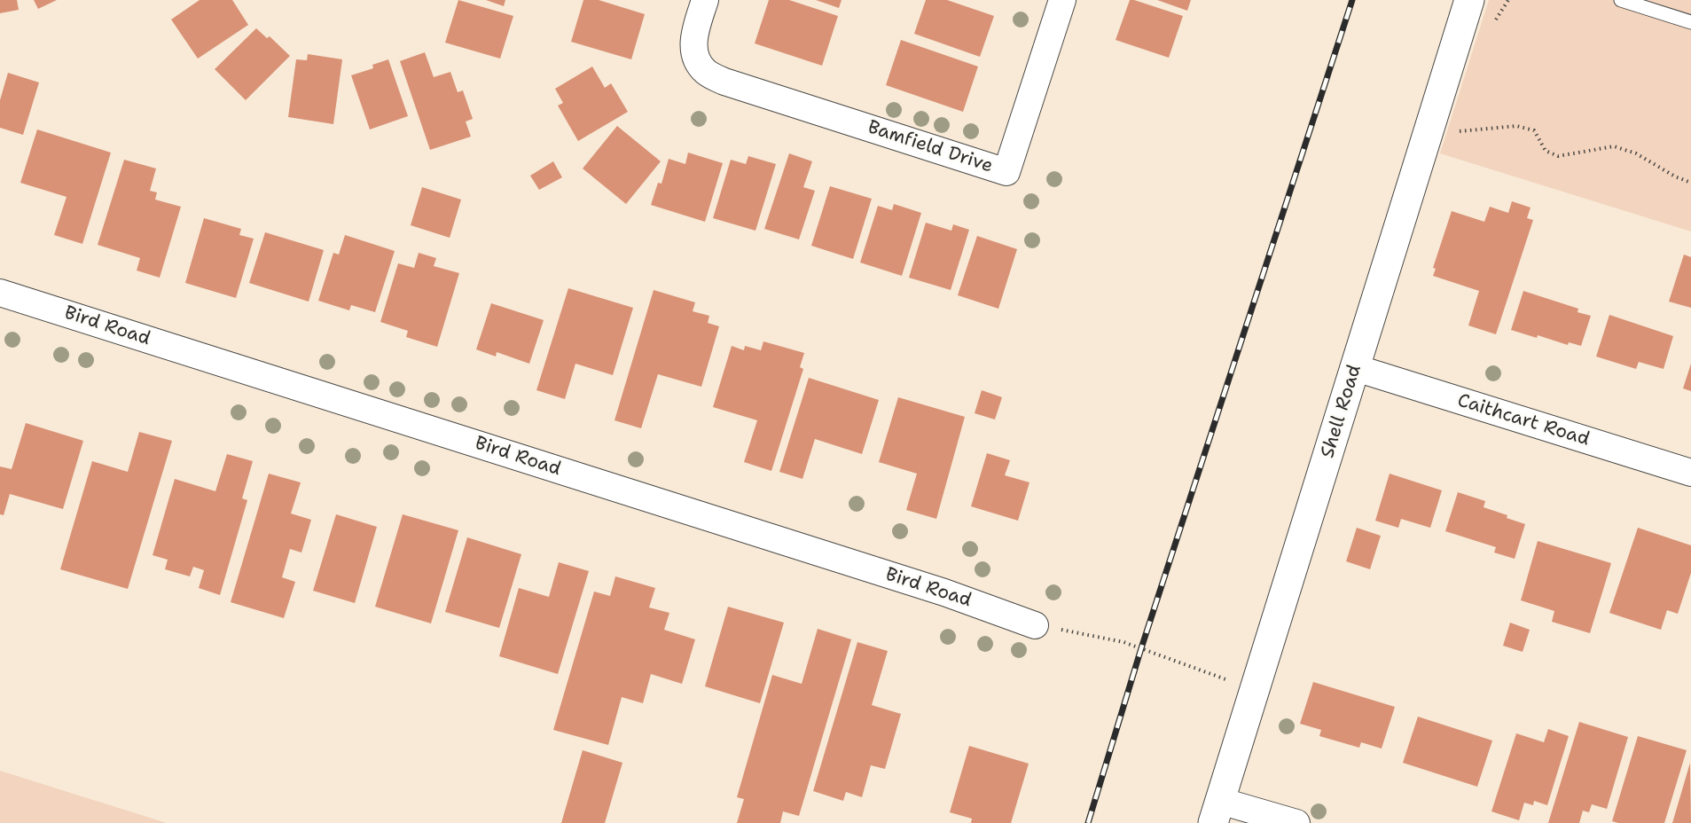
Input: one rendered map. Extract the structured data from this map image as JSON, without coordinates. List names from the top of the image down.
{
  "streets": {
    "main road": ["Shell Road"],
    "street": ["Bamfield Drive", "Bird Road", "Caithcart Road"]
  },
  "crossings": [
    ["Shell Road", "Caithcart Road"]
  ]
}
